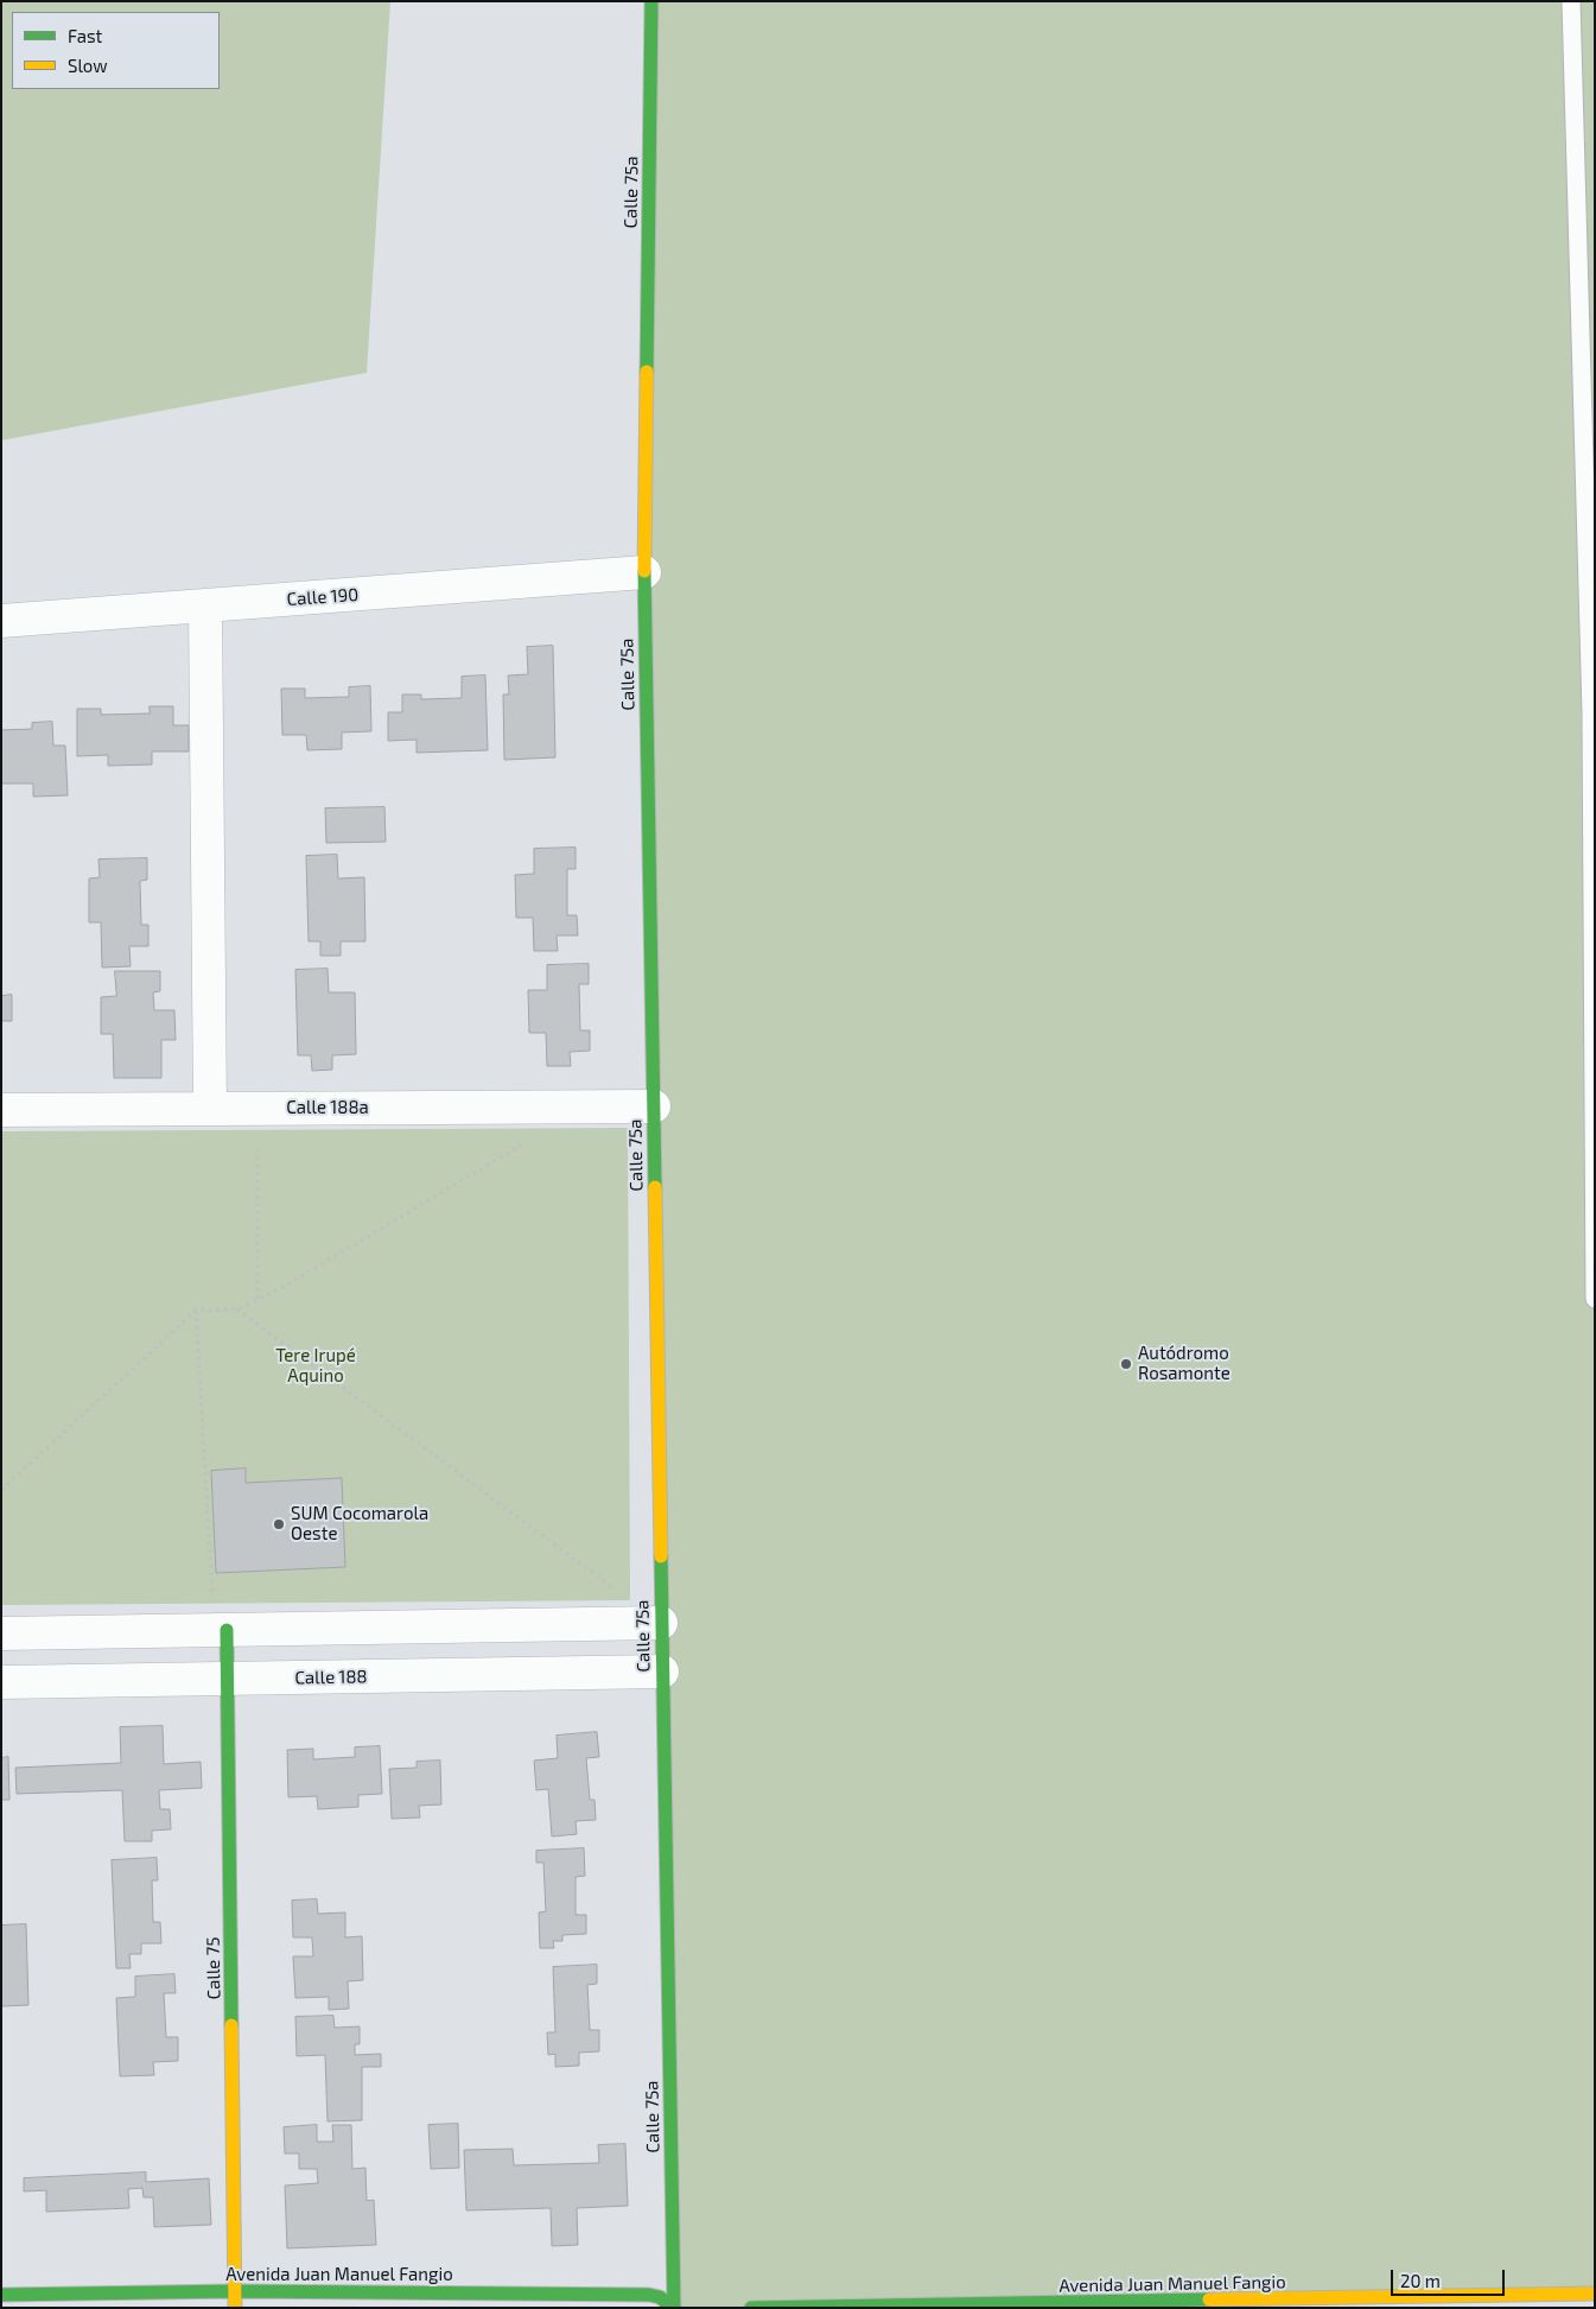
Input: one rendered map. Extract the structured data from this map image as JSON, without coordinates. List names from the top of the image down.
{
  "streets": {
    "street": [
      "Calle 75a",
      "Calle 190",
      "Calle 188a",
      "Calle 188",
      "Calle 75",
      "Avenida Juan Manuel Fangio"
    ]
  },
  "crossings": [
    ["Calle 75a", "Calle 190"],
    ["Calle 75a", "Calle 188a"],
    ["Calle 75a", "Calle 188"],
    ["Calle 75a", "Avenida Juan Manuel Fangio"],
    ["Calle 188", "Calle 75"],
    ["Calle 75", "Avenida Juan Manuel Fangio"]
  ],
  "parks": ["Tere Irupé Aquino"],
  "places": ["Autódromo Rosamonte", "SUM Cocomarola Oeste"],
  "legend": ["Fast", "Slow"],
  "scale_bar": "20 m"
}
